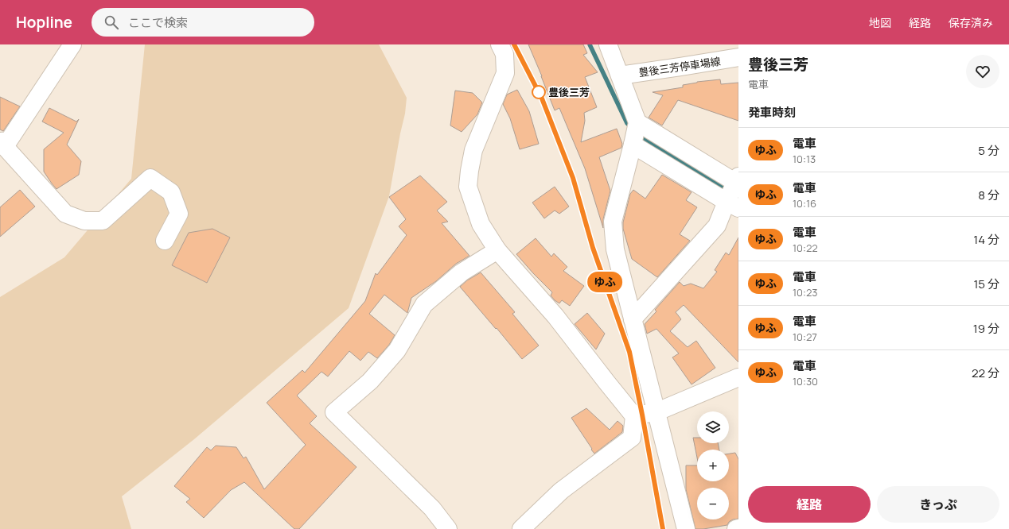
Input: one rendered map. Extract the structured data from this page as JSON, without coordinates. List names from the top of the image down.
{
  "streets": {
    "street": ["豊後三芳停車場線"]
  },
  "places": ["豊後三芳"],
  "page": {
    "header": "Hopline",
    "search": "ここで検索",
    "nav": ["地図", "経路", "保存済み"],
    "on_map": "ゆふ",
    "heading": [
      ["豊後三芳", "電車"],
      "発車時刻"
    ],
    "list": [
      {
        "mark": "ゆふ",
        "name": "電車",
        "note": "10:13",
        "value": "5 分"
      },
      {
        "mark": "ゆふ",
        "name": "電車",
        "note": "10:16",
        "value": "8 分"
      },
      {
        "mark": "ゆふ",
        "name": "電車",
        "note": "10:22",
        "value": "14 分"
      },
      {
        "mark": "ゆふ",
        "name": "電車",
        "note": "10:23",
        "value": "15 分"
      },
      {
        "mark": "ゆふ",
        "name": "電車",
        "note": "10:27",
        "value": "19 分"
      },
      {
        "mark": "ゆふ",
        "name": "電車",
        "note": "10:30",
        "value": "22 分"
      }
    ],
    "map_buttons": ["+", "−"],
    "buttons": ["経路", "きっぷ"]
  }
}
